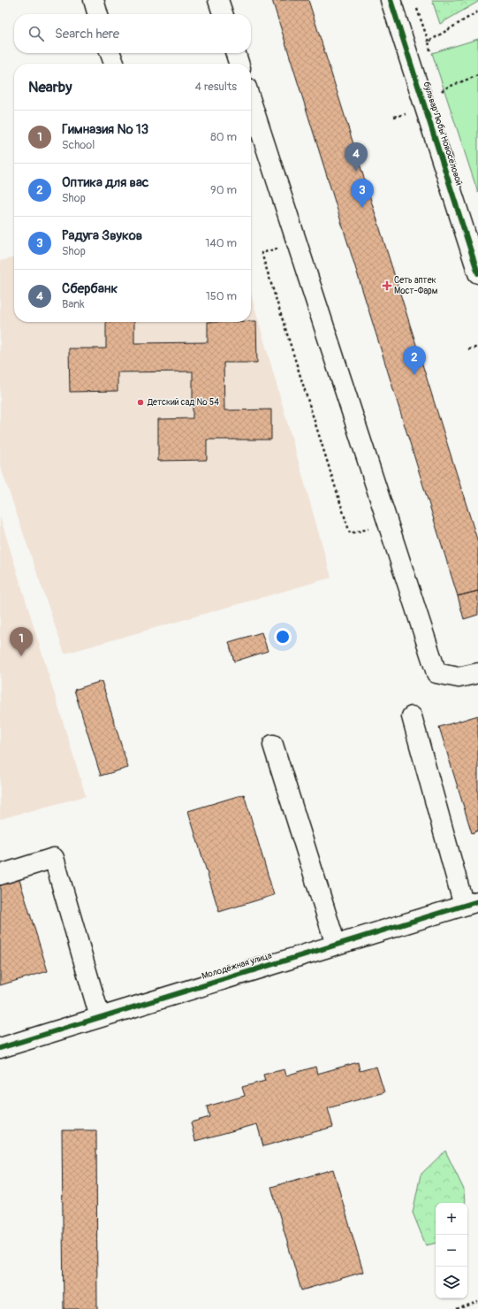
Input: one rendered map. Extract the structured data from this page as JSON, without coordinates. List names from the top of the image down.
{
  "streets": {
    "street": ["бульвар Любы Новосёловой", "Молодёжная улица"]
  },
  "places": {
    "health": ["Сеть аптек Мост-Фарм"],
    "other": ["Детский сад № 54"]
  },
  "page": {
    "search": "Search here",
    "heading": ["Nearby", "4 results"],
    "list": [
      {
        "mark": "1",
        "name": "Гимназия № 13",
        "note": "School",
        "value": "80 m"
      },
      {
        "mark": "2",
        "name": "Оптика для вас",
        "note": "Shop",
        "value": "90 m"
      },
      {
        "mark": "3",
        "name": "Радуга Звуков",
        "note": "Shop",
        "value": "140 m"
      },
      {
        "mark": "4",
        "name": "Сбербанк",
        "note": "Bank",
        "value": "150 m"
      }
    ],
    "pins": [
      "4",
      "3",
      "2",
      "1"
    ],
    "map_buttons": ["+", "−"]
  }
}
